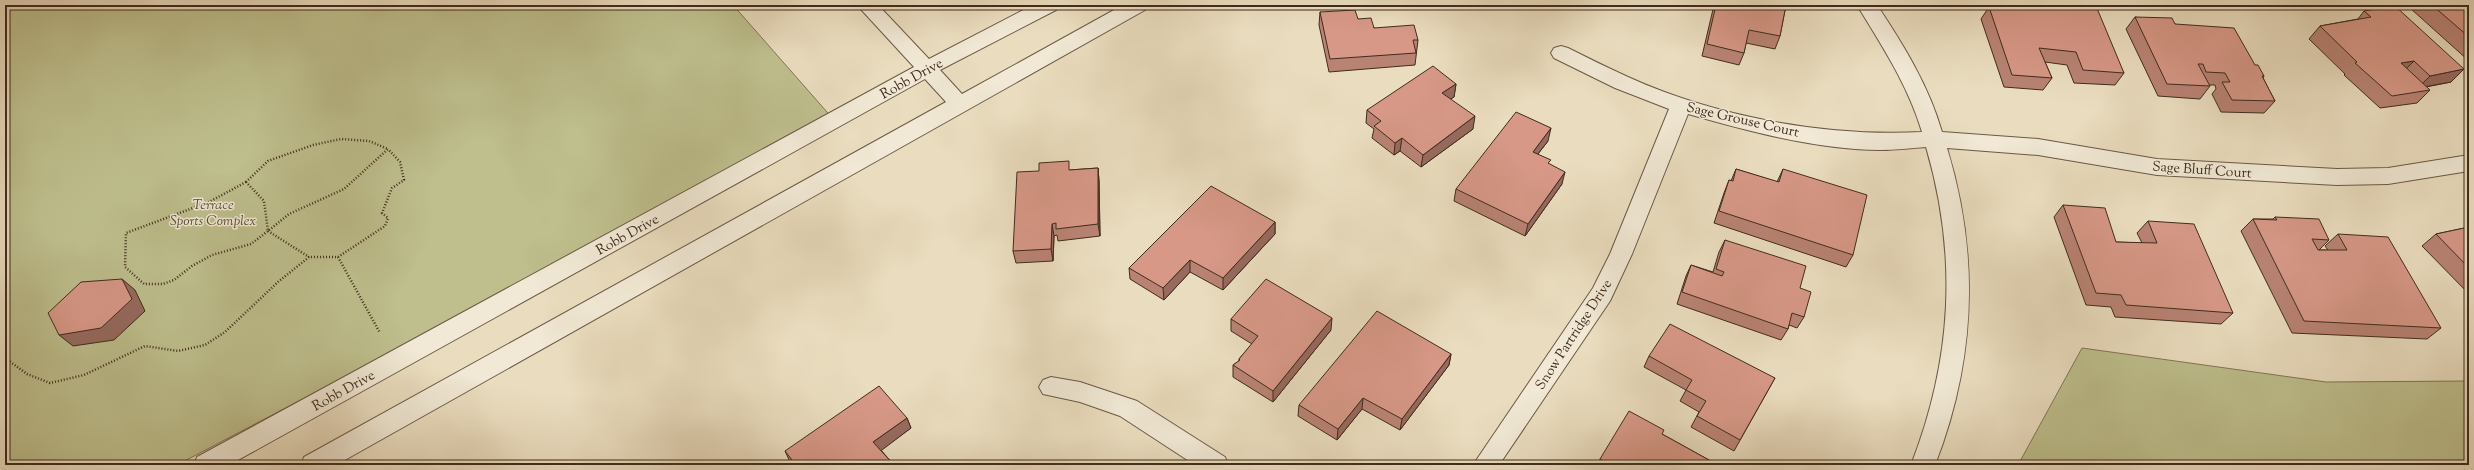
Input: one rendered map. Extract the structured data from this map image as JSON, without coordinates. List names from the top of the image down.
{
  "streets": {
    "street": [
      "Robb Drive",
      "Sage Grouse Court",
      "Sage Bluff Court",
      "Snow Partridge Drive"
    ]
  },
  "crossings": [
    ["Sage Grouse Court", "Sage Bluff Court"],
    ["Sage Grouse Court", "Snow Partridge Drive"]
  ],
  "parks": ["Terrace Sports Complex"]
}
